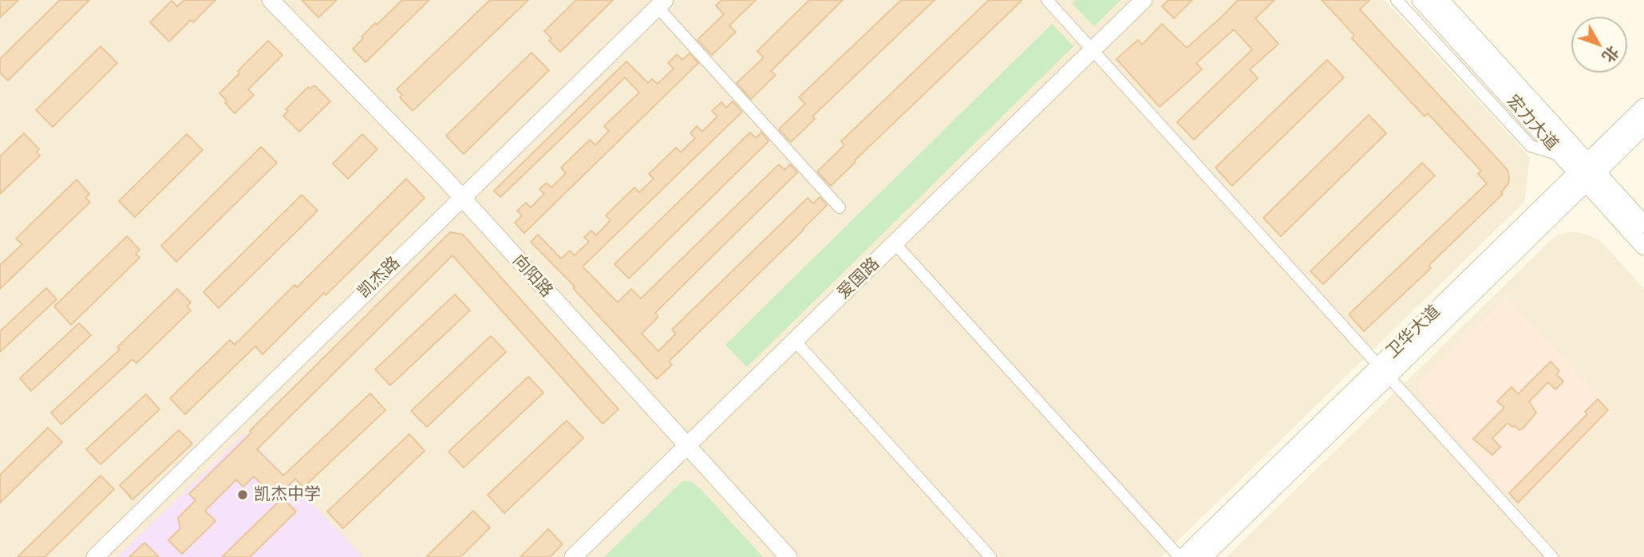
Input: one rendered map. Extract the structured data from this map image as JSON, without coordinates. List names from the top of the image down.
{
  "streets": {
    "street": [
      "宏力大道",
      "向阳路",
      "凯杰路",
      "爱国路",
      "卫华大道"
    ]
  },
  "crossings": [
    ["宏力大道", "卫华大道"],
    ["向阳路", "凯杰路"],
    ["向阳路", "爱国路"]
  ],
  "places": ["凯杰中学"],
  "north": "bottom right"
}
